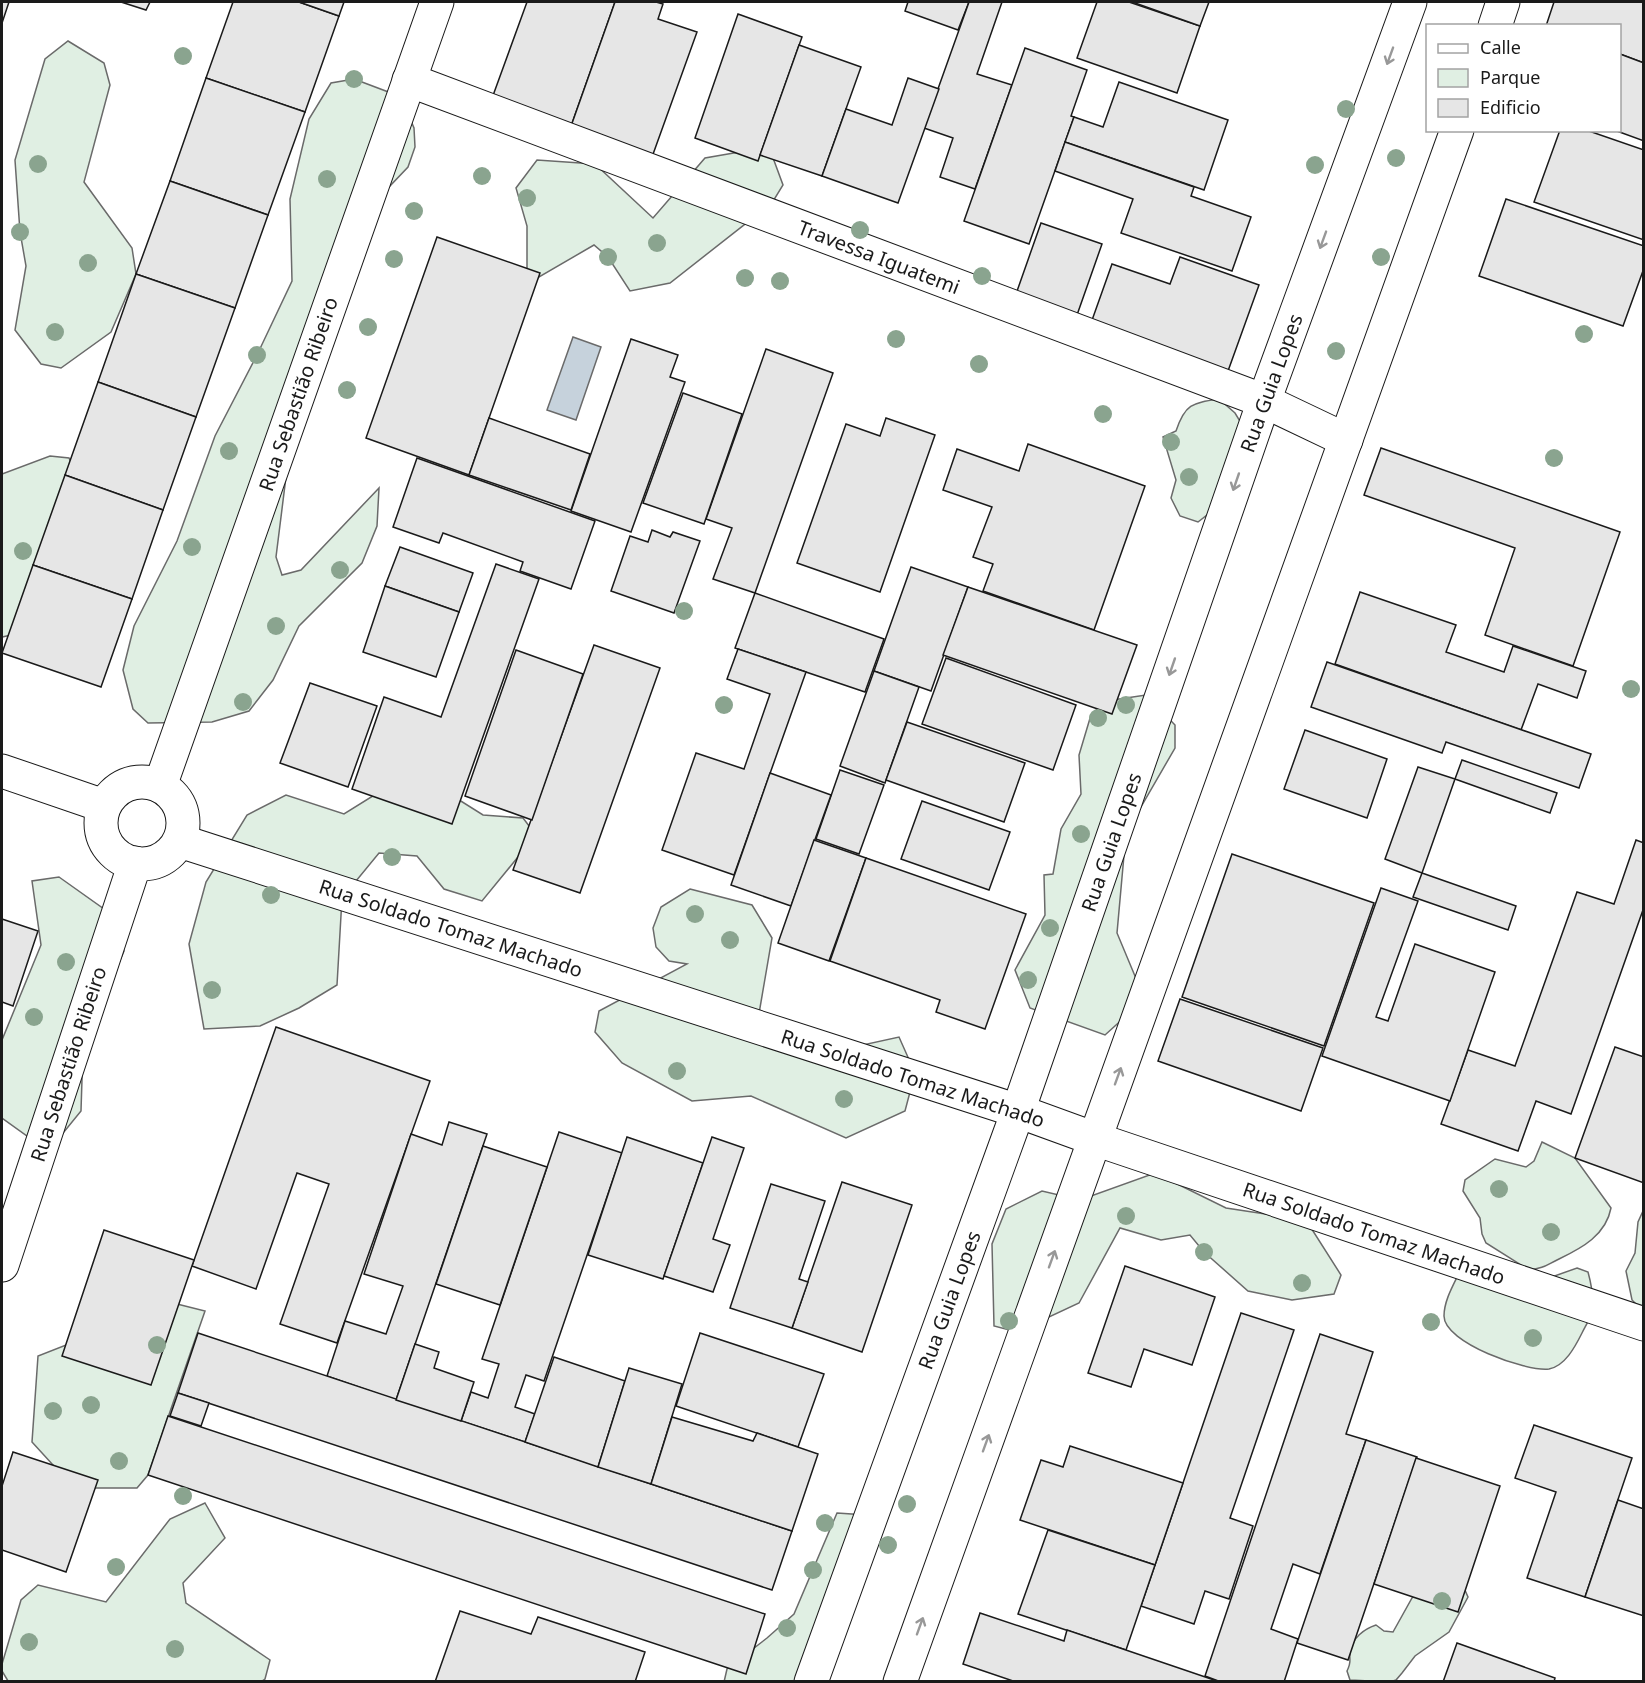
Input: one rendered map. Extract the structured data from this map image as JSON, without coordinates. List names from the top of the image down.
{
  "streets": {
    "street": [
      "Travessa Iguatemi",
      "Rua Guia Lopes",
      "Rua Sebastião Ribeiro",
      "Rua Soldado Tomaz Machado"
    ]
  },
  "crossings": [
    ["Travessa Iguatemi", "Rua Guia Lopes"],
    ["Travessa Iguatemi", "Rua Sebastião Ribeiro"],
    ["Rua Guia Lopes", "Rua Soldado Tomaz Machado"],
    ["Rua Sebastião Ribeiro", "Rua Soldado Tomaz Machado"]
  ],
  "legend": ["Calle", "Parque", "Edificio"]
}
